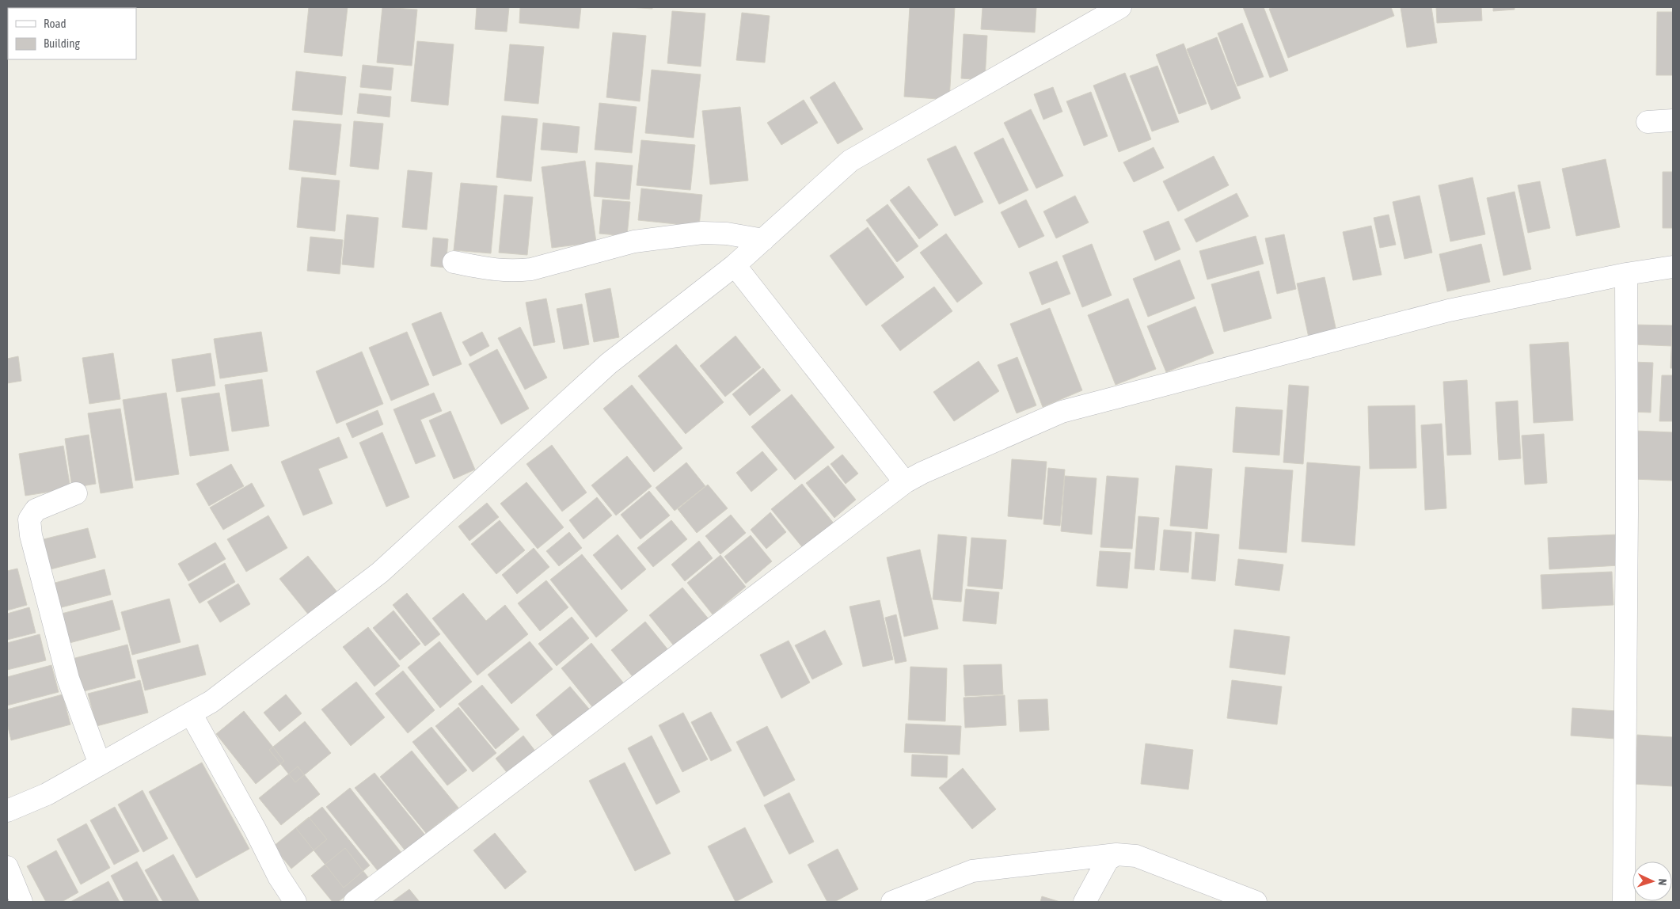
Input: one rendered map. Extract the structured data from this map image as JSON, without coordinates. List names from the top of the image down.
{
  "legend": ["Road", "Building"],
  "north": "right"
}
